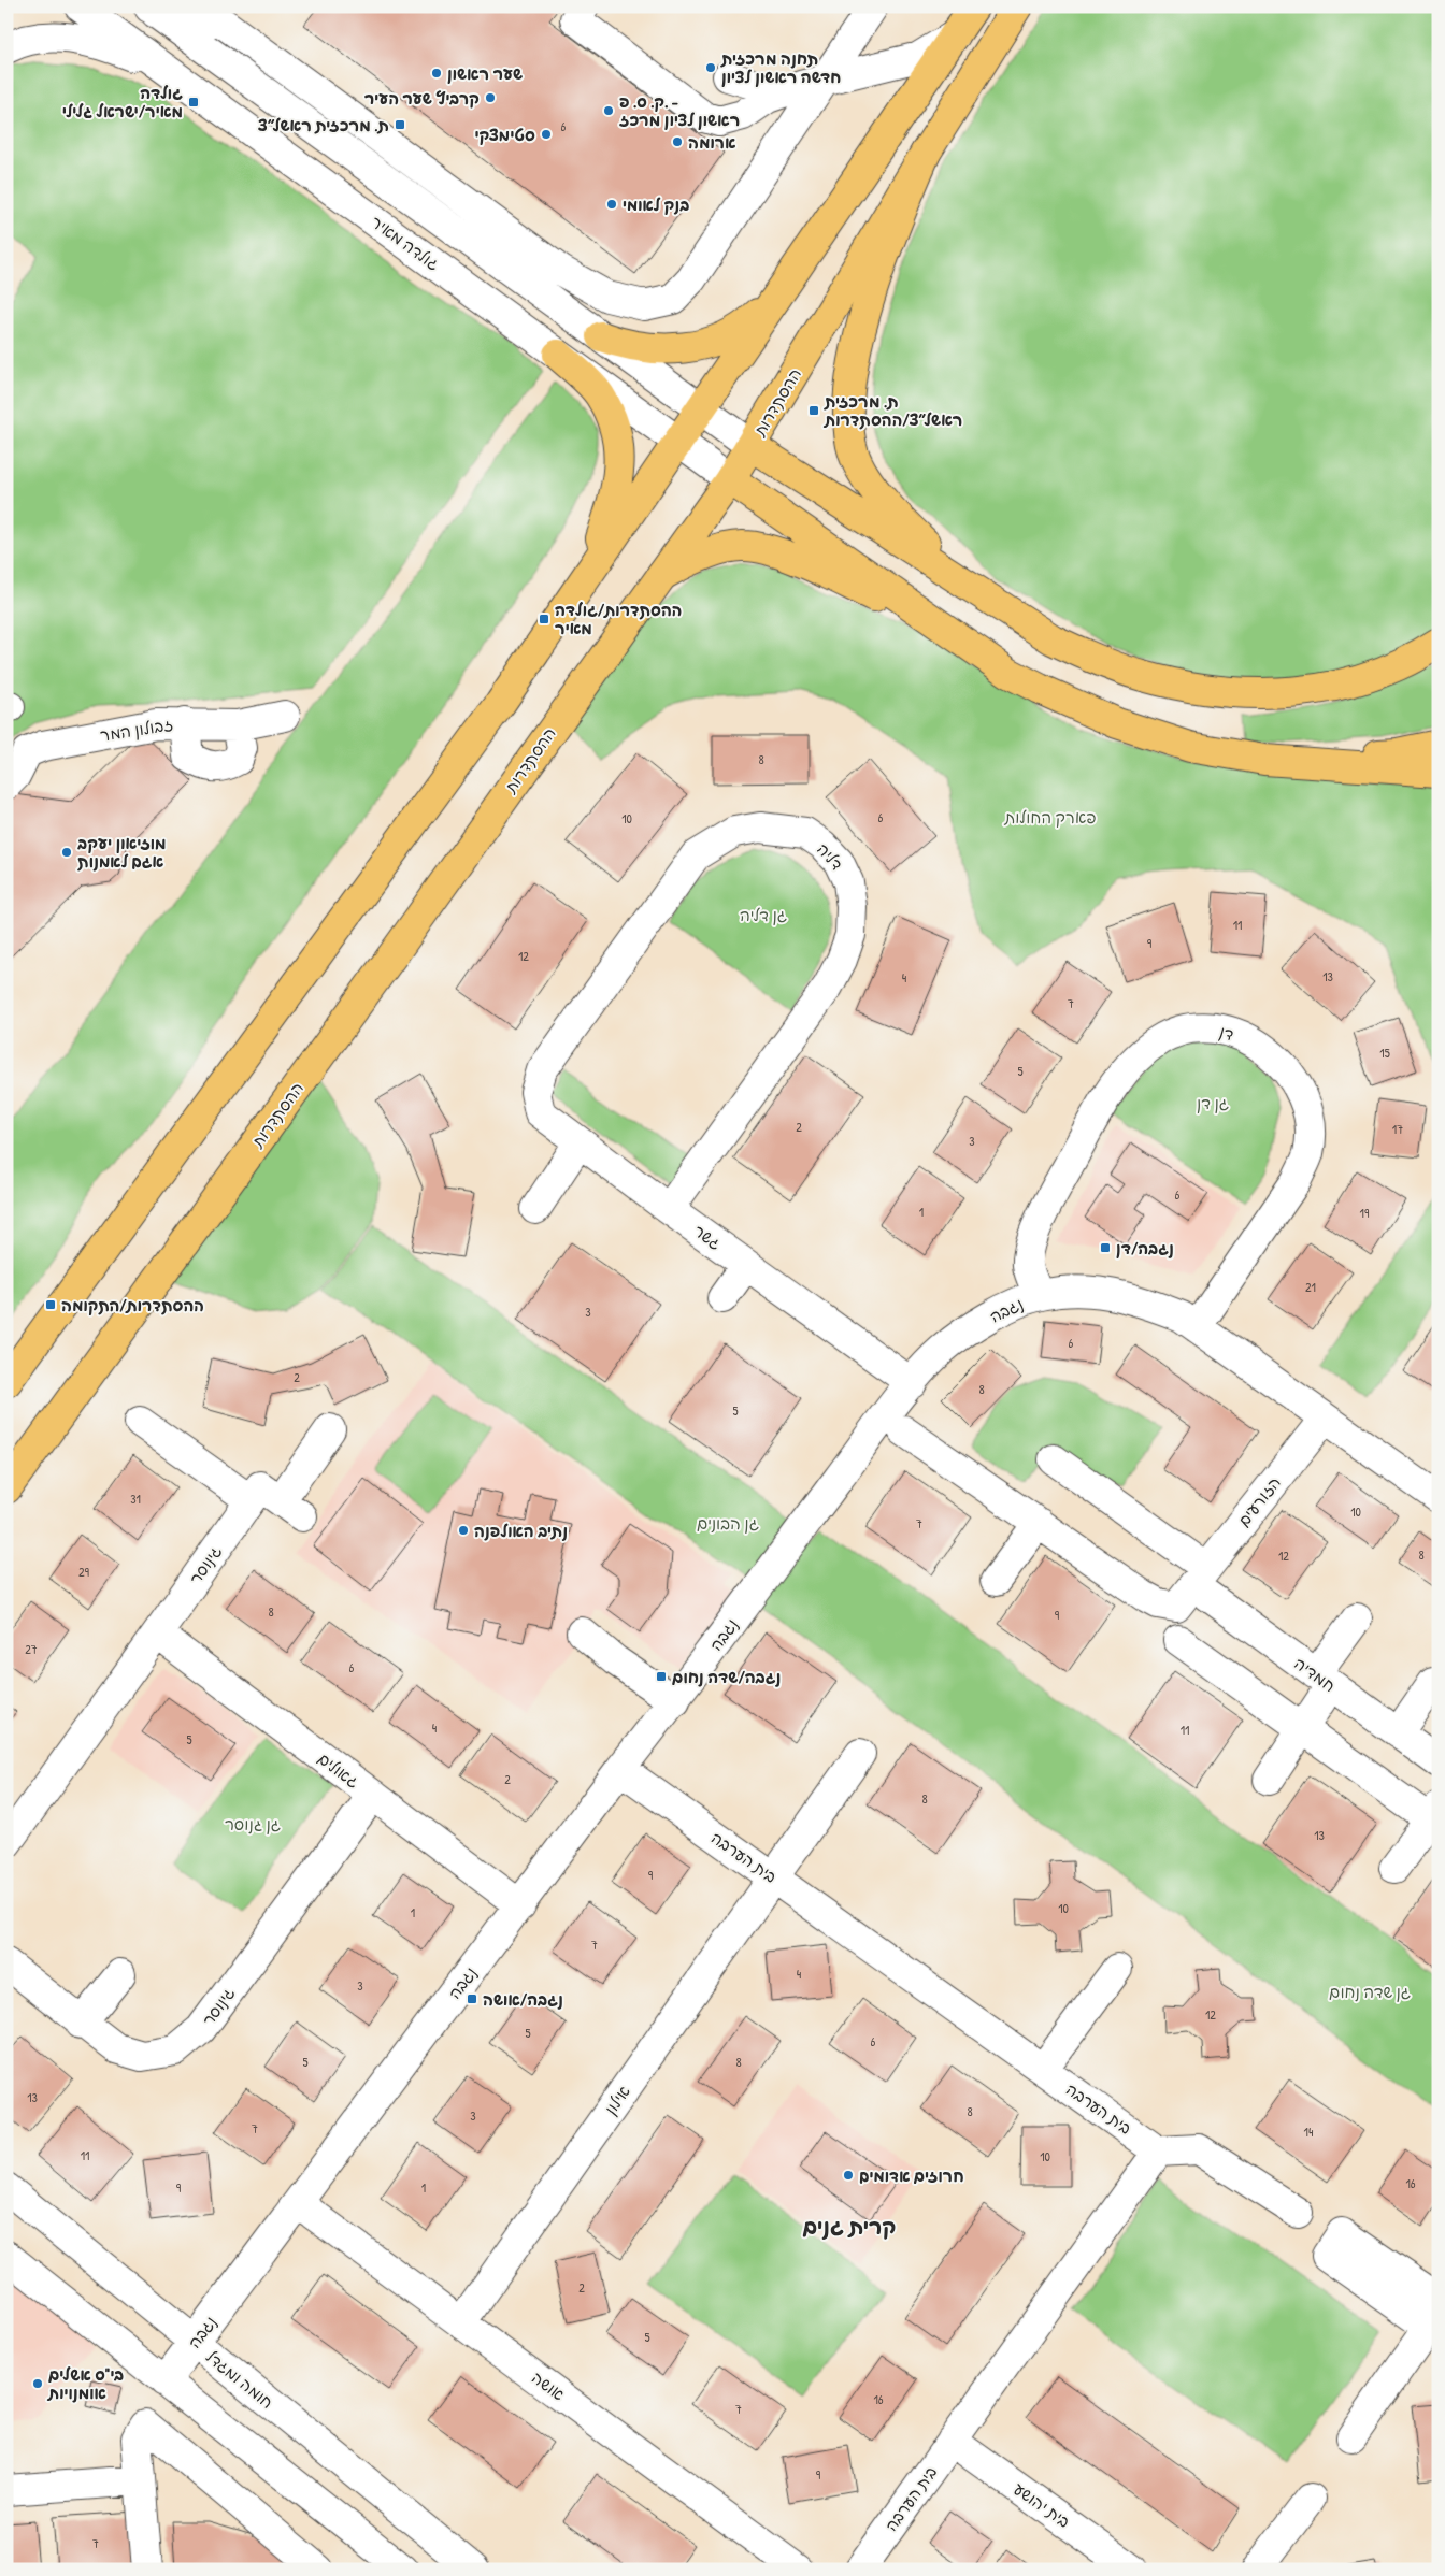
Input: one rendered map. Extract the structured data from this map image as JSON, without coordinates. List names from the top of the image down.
{
  "streets": {
    "main road": ["ההסתדרות"],
    "street": [
      "גולדה מאיר",
      "זבולון המר",
      "דליה",
      "דן",
      "גשר",
      "נגבה",
      "הזורעים",
      "גינוסר",
      "חמדיה",
      "גאולים",
      "בית הערבה",
      "אילון",
      "חומה ומגדל",
      "אושה",
      "בית יהושע"
    ]
  },
  "crossings": [
    ["גולדה מאיר", "ההסתדרות"],
    ["דליה", "גשר"],
    ["דן", "נגבה"],
    ["גשר", "נגבה"],
    ["נגבה", "הזורעים"],
    ["נגבה", "גאולים"],
    ["נגבה", "בית הערבה"],
    ["נגבה", "חומה ומגדל"],
    ["נגבה", "אושה"],
    ["הזורעים", "חמדיה"],
    ["גינוסר", "גאולים"],
    ["בית הערבה", "אילון"],
    ["בית הערבה", "בית יהושע"],
    ["אילון", "אושה"]
  ],
  "districts": ["קרית גנים"],
  "parks": [
    "פארק החולות",
    "גן דליה",
    "גן דן",
    "גן הבונים",
    "גן גנוסר",
    "גן שדה נחום"
  ],
  "places": {
    "other": [
      "תחנה מרכזית חדשה ראשון לציון",
      "שער ראשון",
      "קרביץ שער העיר",
      "ק. ס. פ. - ראשון לציון מרכז",
      "סטימצקי",
      "ארומה",
      "בנק לאומי",
      "מוזיאון יעקב אגם לאמנות",
      "נתיב האולפנה",
      "חרוזים אדומים",
      "בי\"ס אשלים אומנויות"
    ],
    "transit": [
      "גולדה מאיר/ישראל גלילי",
      "ת. מרכזית ראשל״צ",
      "ת. מרכזית ראשל״צ/ההסתדרות",
      "ההסתדרות/גולדה מאיר",
      "נגבה/דן",
      "ההסתדרות/התקומה",
      "נגבה/שדה נחום",
      "נגבה/אושה"
    ]
  },
  "house_numbers": [
    "6",
    "8",
    "6",
    "10",
    "11",
    "9",
    "12",
    "13",
    "4",
    "7",
    "15",
    "5",
    "2",
    "17",
    "3",
    "6",
    "1",
    "19",
    "21",
    "3",
    "6",
    "2",
    "8",
    "5",
    "31",
    "10",
    "7",
    "8",
    "12",
    "29",
    "8",
    "9",
    "27",
    "6",
    "4",
    "11",
    "5",
    "2",
    "8",
    "13",
    "9",
    "10",
    "1",
    "7",
    "4",
    "3",
    "12",
    "5",
    "6",
    "5",
    "8",
    "13",
    "8",
    "3",
    "7",
    "14",
    "11",
    "10",
    "16",
    "9",
    "1",
    "2",
    "5",
    "16",
    "7",
    "9",
    "7"
  ]
}
